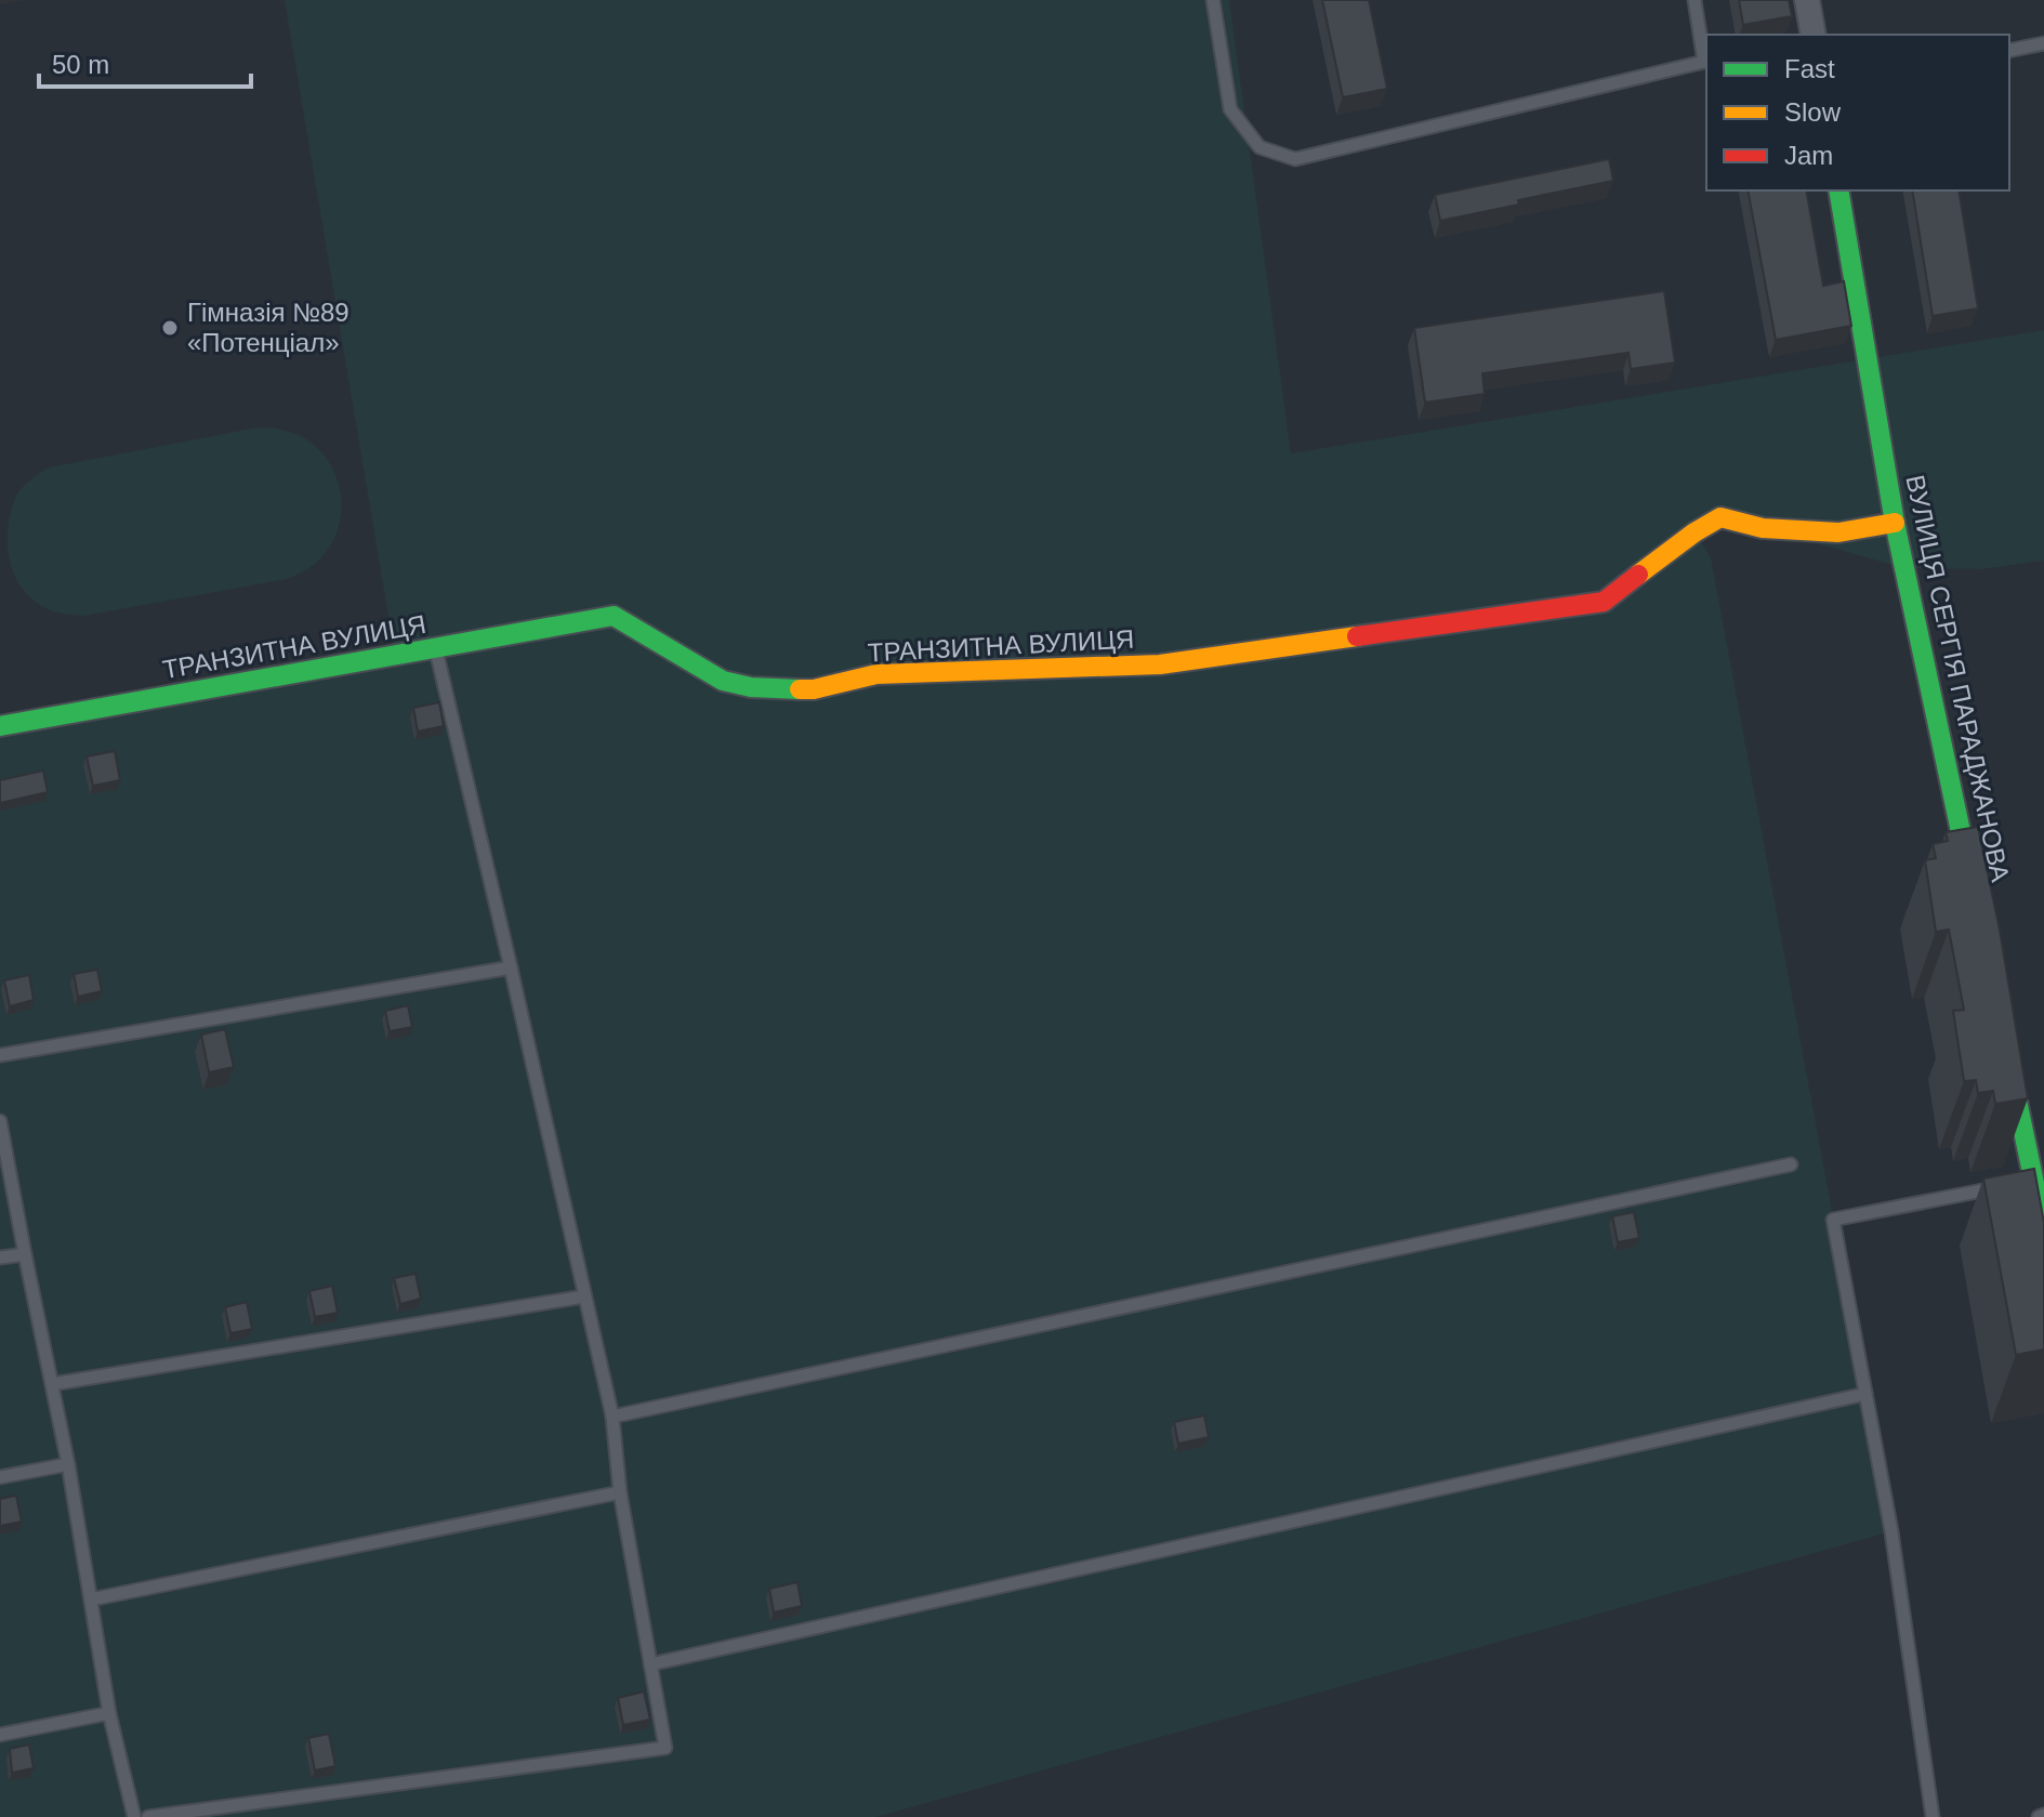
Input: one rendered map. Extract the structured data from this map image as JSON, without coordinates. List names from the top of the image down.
{
  "streets": {
    "street": ["ТРАНЗИТНА ВУЛИЦЯ", "ВУЛИЦЯ СЕРГІЯ ПАРАДЖАНОВА"]
  },
  "crossings": [
    ["ТРАНЗИТНА ВУЛИЦЯ", "ВУЛИЦЯ СЕРГІЯ ПАРАДЖАНОВА"]
  ],
  "places": ["Гімназія №89 «Потенціал»"],
  "legend": ["Fast", "Slow", "Jam"],
  "scale_bar": "50 m"
}
